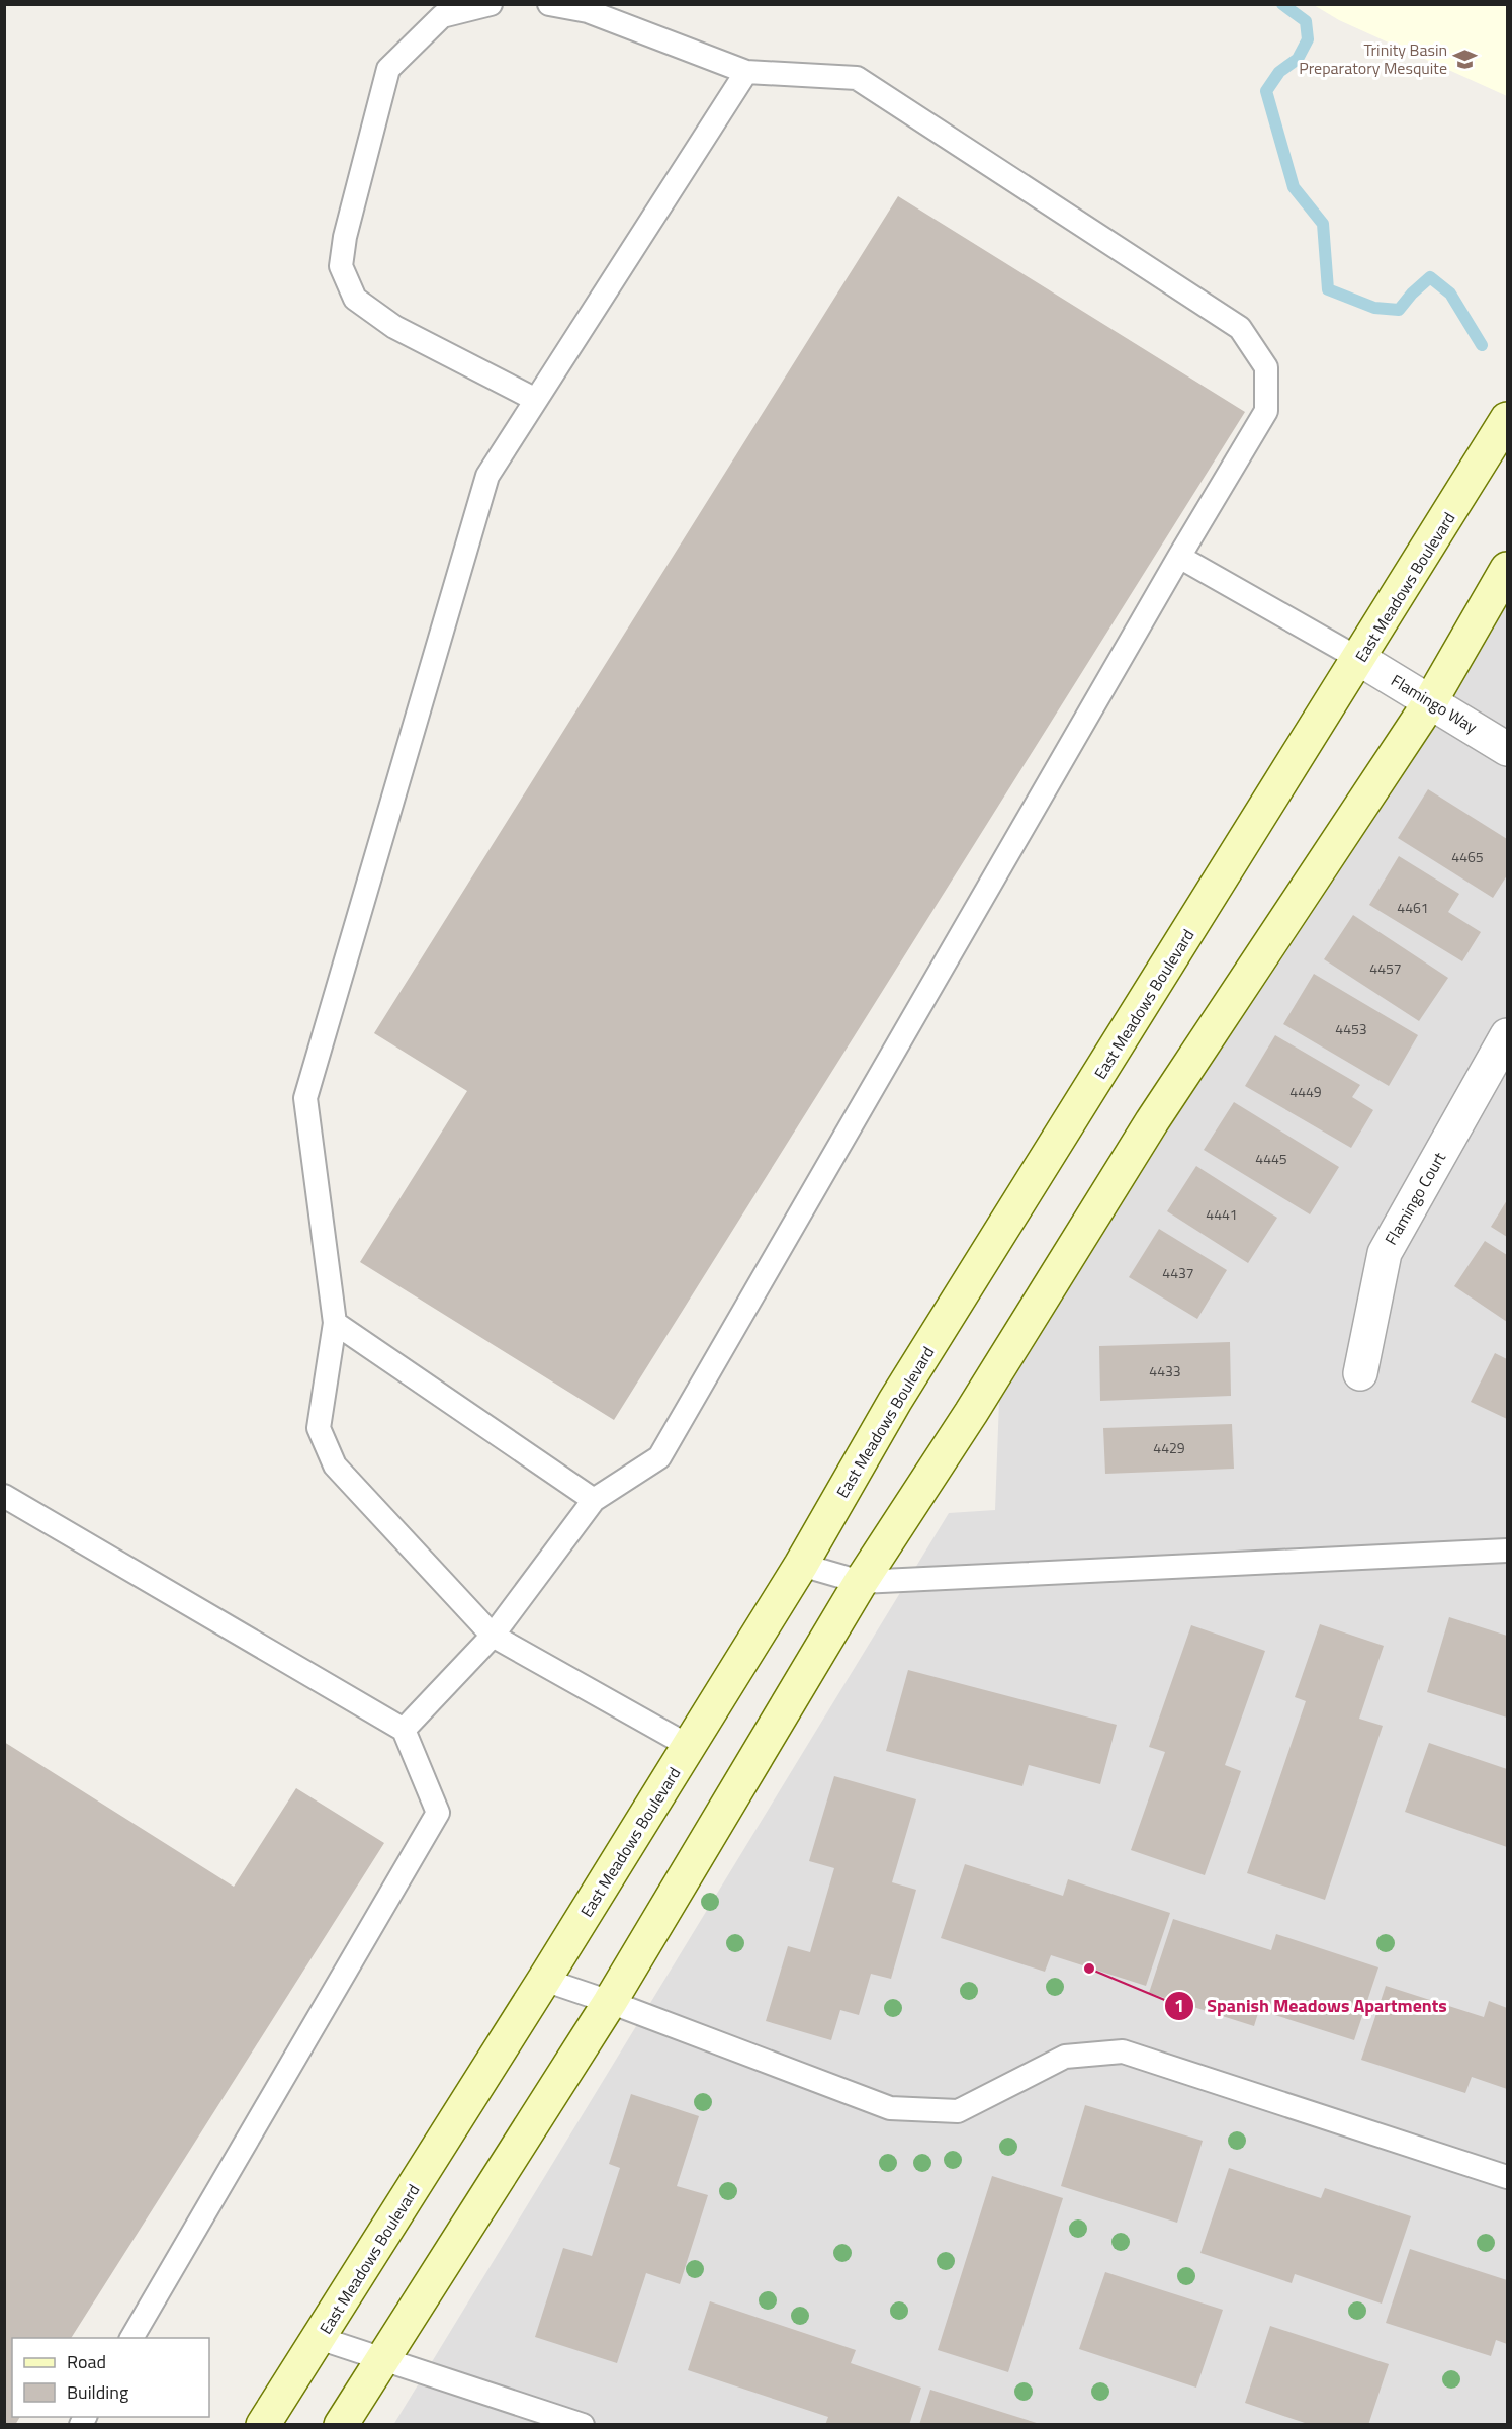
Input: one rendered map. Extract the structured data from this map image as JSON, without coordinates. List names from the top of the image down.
{
  "streets": {
    "street": ["East Meadows Boulevard", "Flamingo Way", "Flamingo Court"]
  },
  "crossings": [
    ["East Meadows Boulevard", "Flamingo Way"]
  ],
  "places": {
    "school or university": ["Trinity Basin Preparatory Mesquite"],
    "other": ["Spanish Meadows Apartments"]
  },
  "house_numbers": [
    "4465",
    "4461",
    "4457",
    "4453",
    "4449",
    "4445",
    "4441",
    "4437",
    "4433",
    "4429"
  ],
  "legend": ["Road", "Building"]
}
